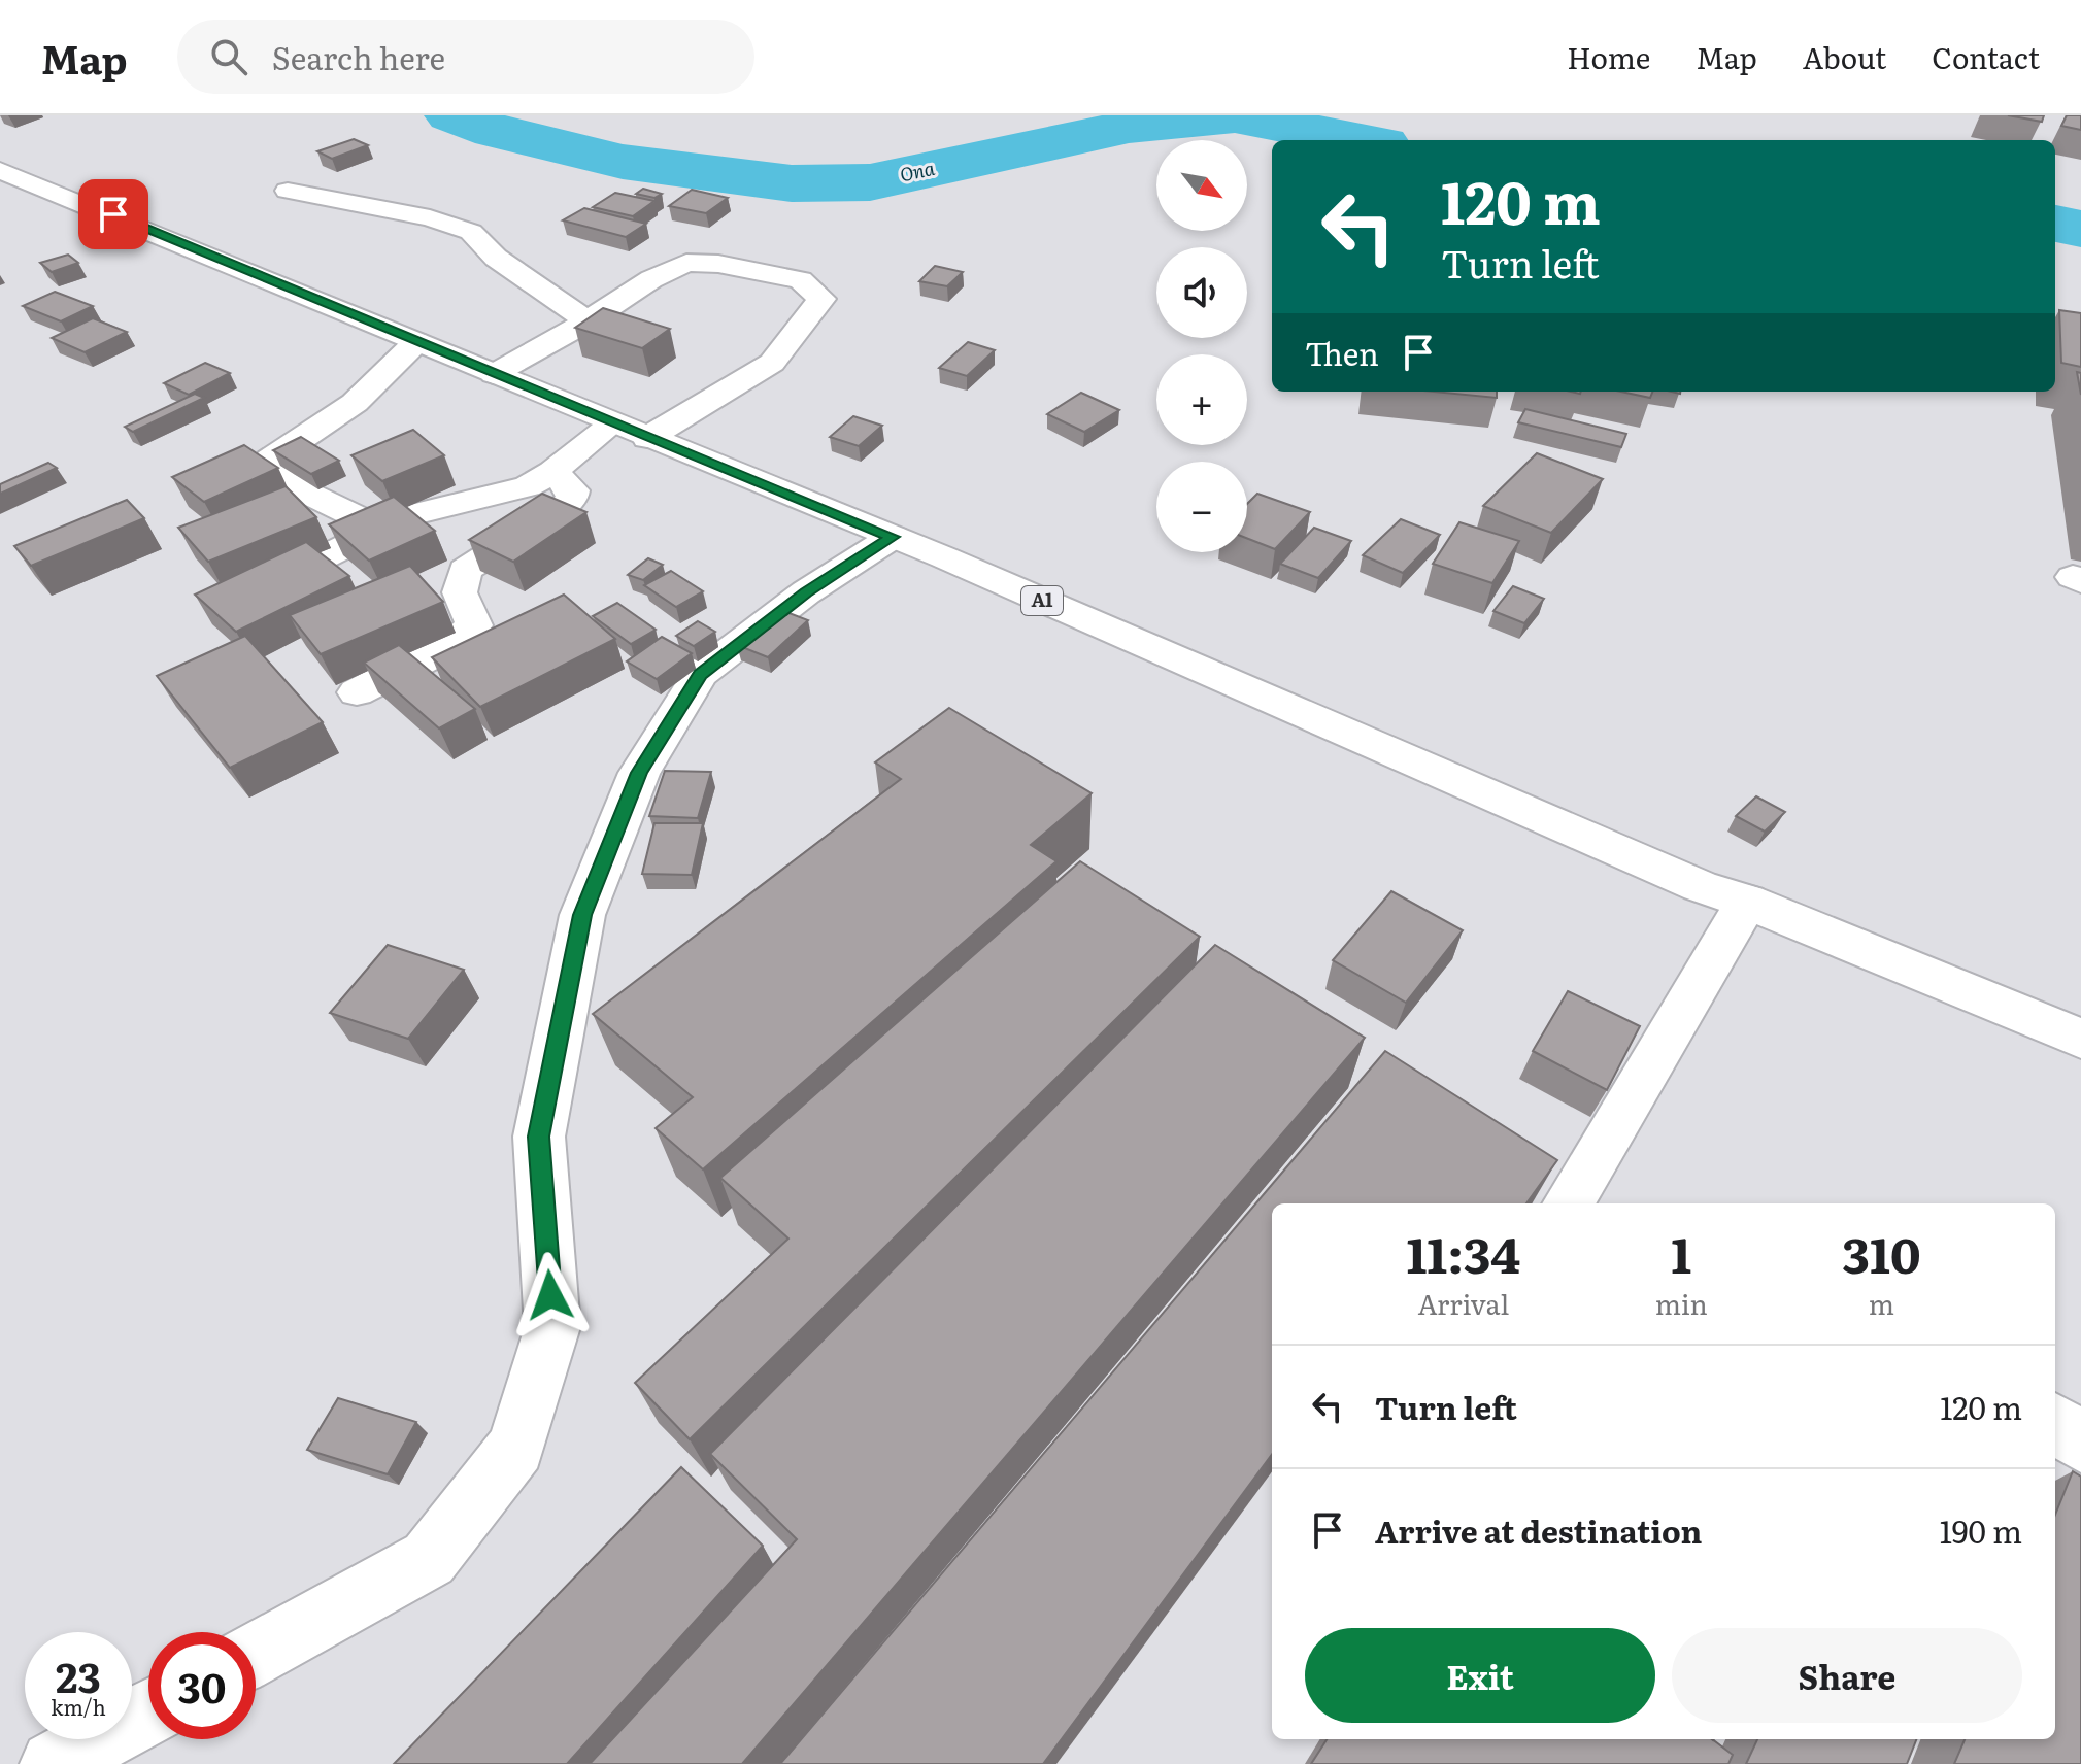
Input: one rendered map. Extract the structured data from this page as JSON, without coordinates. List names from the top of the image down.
{
  "streets": {
    "main road": ["A1"]
  },
  "water": ["Ona"],
  "north": "bottom right",
  "page": {
    "header": "Map",
    "search": "Search here",
    "nav": [
      "Home",
      "Map",
      "About",
      "Contact"
    ],
    "map_buttons": ["+", "−"],
    "turn": ["120 m", "Turn left"],
    "then": "Then",
    "eta": [
      "11:34",
      "Arrival",
      "1",
      "min",
      "310",
      "m"
    ],
    "list": [
      {
        "name": "Turn left",
        "value": "120 m"
      },
      {
        "name": "Arrive at destination",
        "value": "190 m"
      }
    ],
    "buttons": ["Exit", "Share"],
    "speed": "23 km/h",
    "limit": "30"
  }
}
